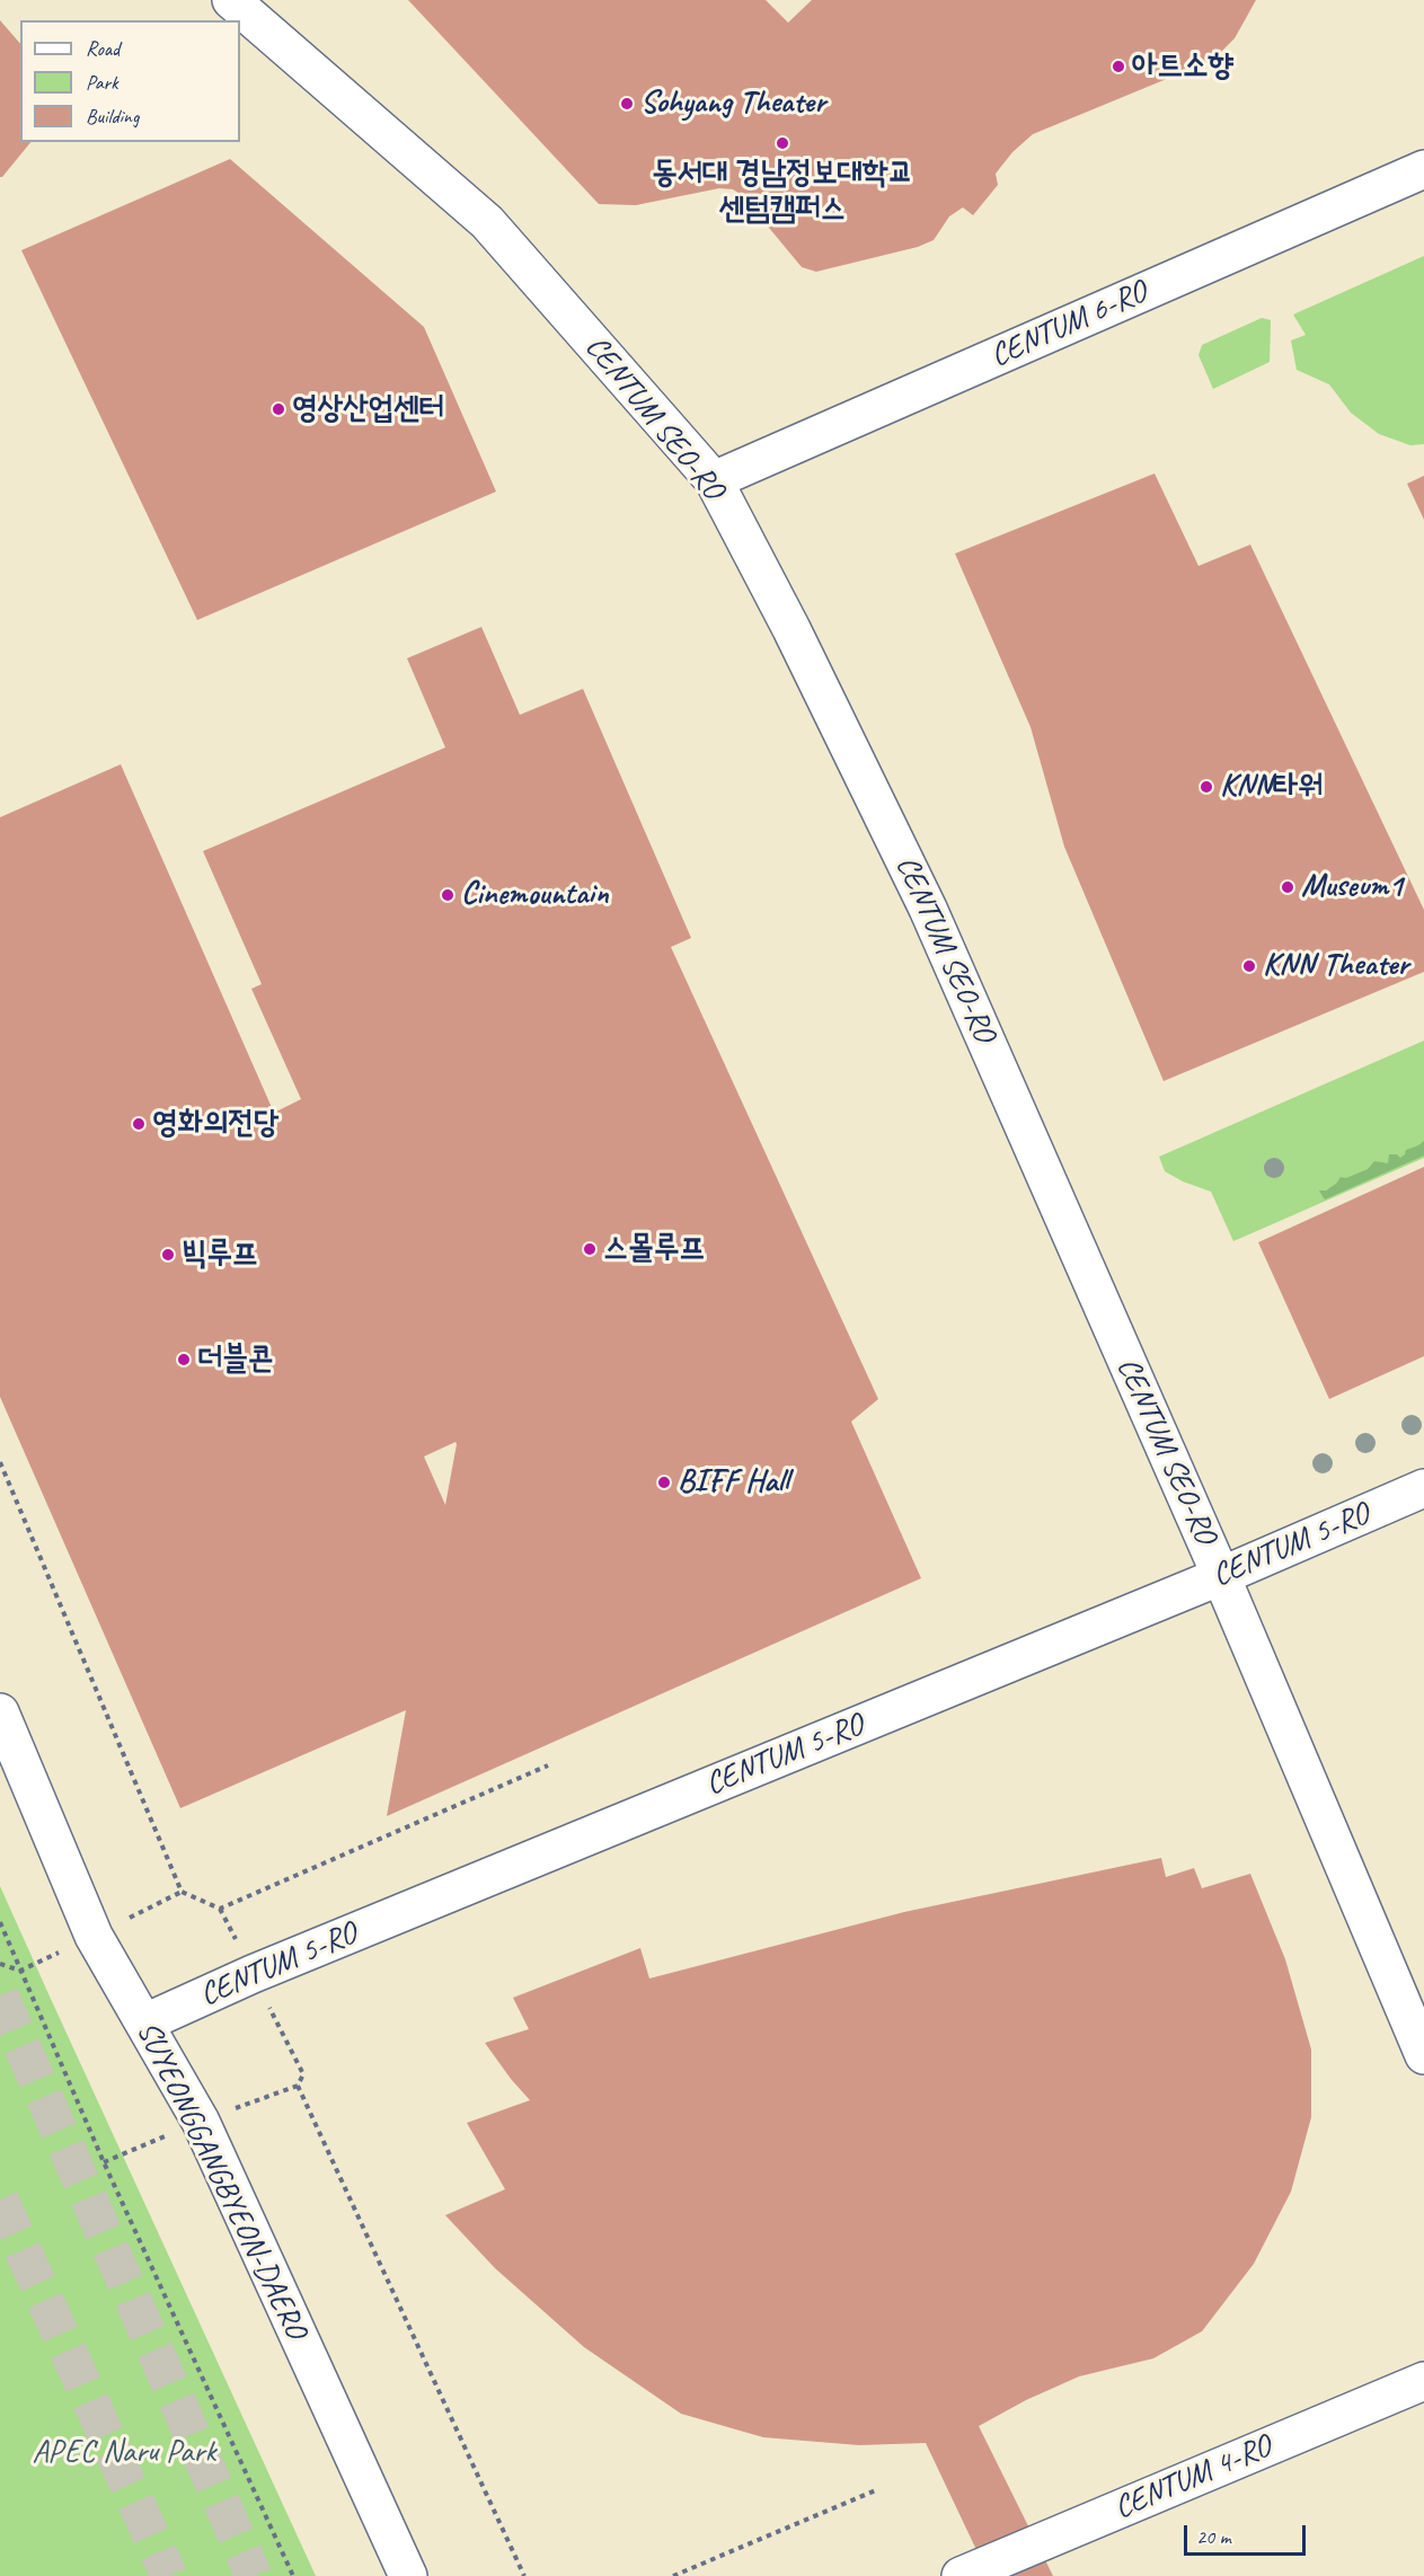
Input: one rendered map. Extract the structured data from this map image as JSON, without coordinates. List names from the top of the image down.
{
  "streets": {
    "street": [
      "CENTUM 6-RO",
      "CENTUM SEO-RO",
      "CENTUM 5-RO",
      "SUYEONGGANGBYEON-DAERO",
      "CENTUM 4-RO"
    ]
  },
  "crossings": [
    ["CENTUM 6-RO", "CENTUM SEO-RO"],
    ["CENTUM SEO-RO", "CENTUM 5-RO"],
    ["CENTUM 5-RO", "SUYEONGGANGBYEON-DAERO"]
  ],
  "parks": ["APEC Naru Park"],
  "places": [
    "아트소향",
    "Sohyang Theater",
    "동서대 경남정보대학교 센텀캠퍼스",
    "영상산업센터",
    "KNN타워",
    "Museum1",
    "Cinemountain",
    "KNN Theater",
    "영화의전당",
    "스몰루프",
    "빅루프",
    "더블콘",
    "BIFF Hall"
  ],
  "legend": ["Road", "Park", "Building"],
  "scale_bar": "20 m"
}
